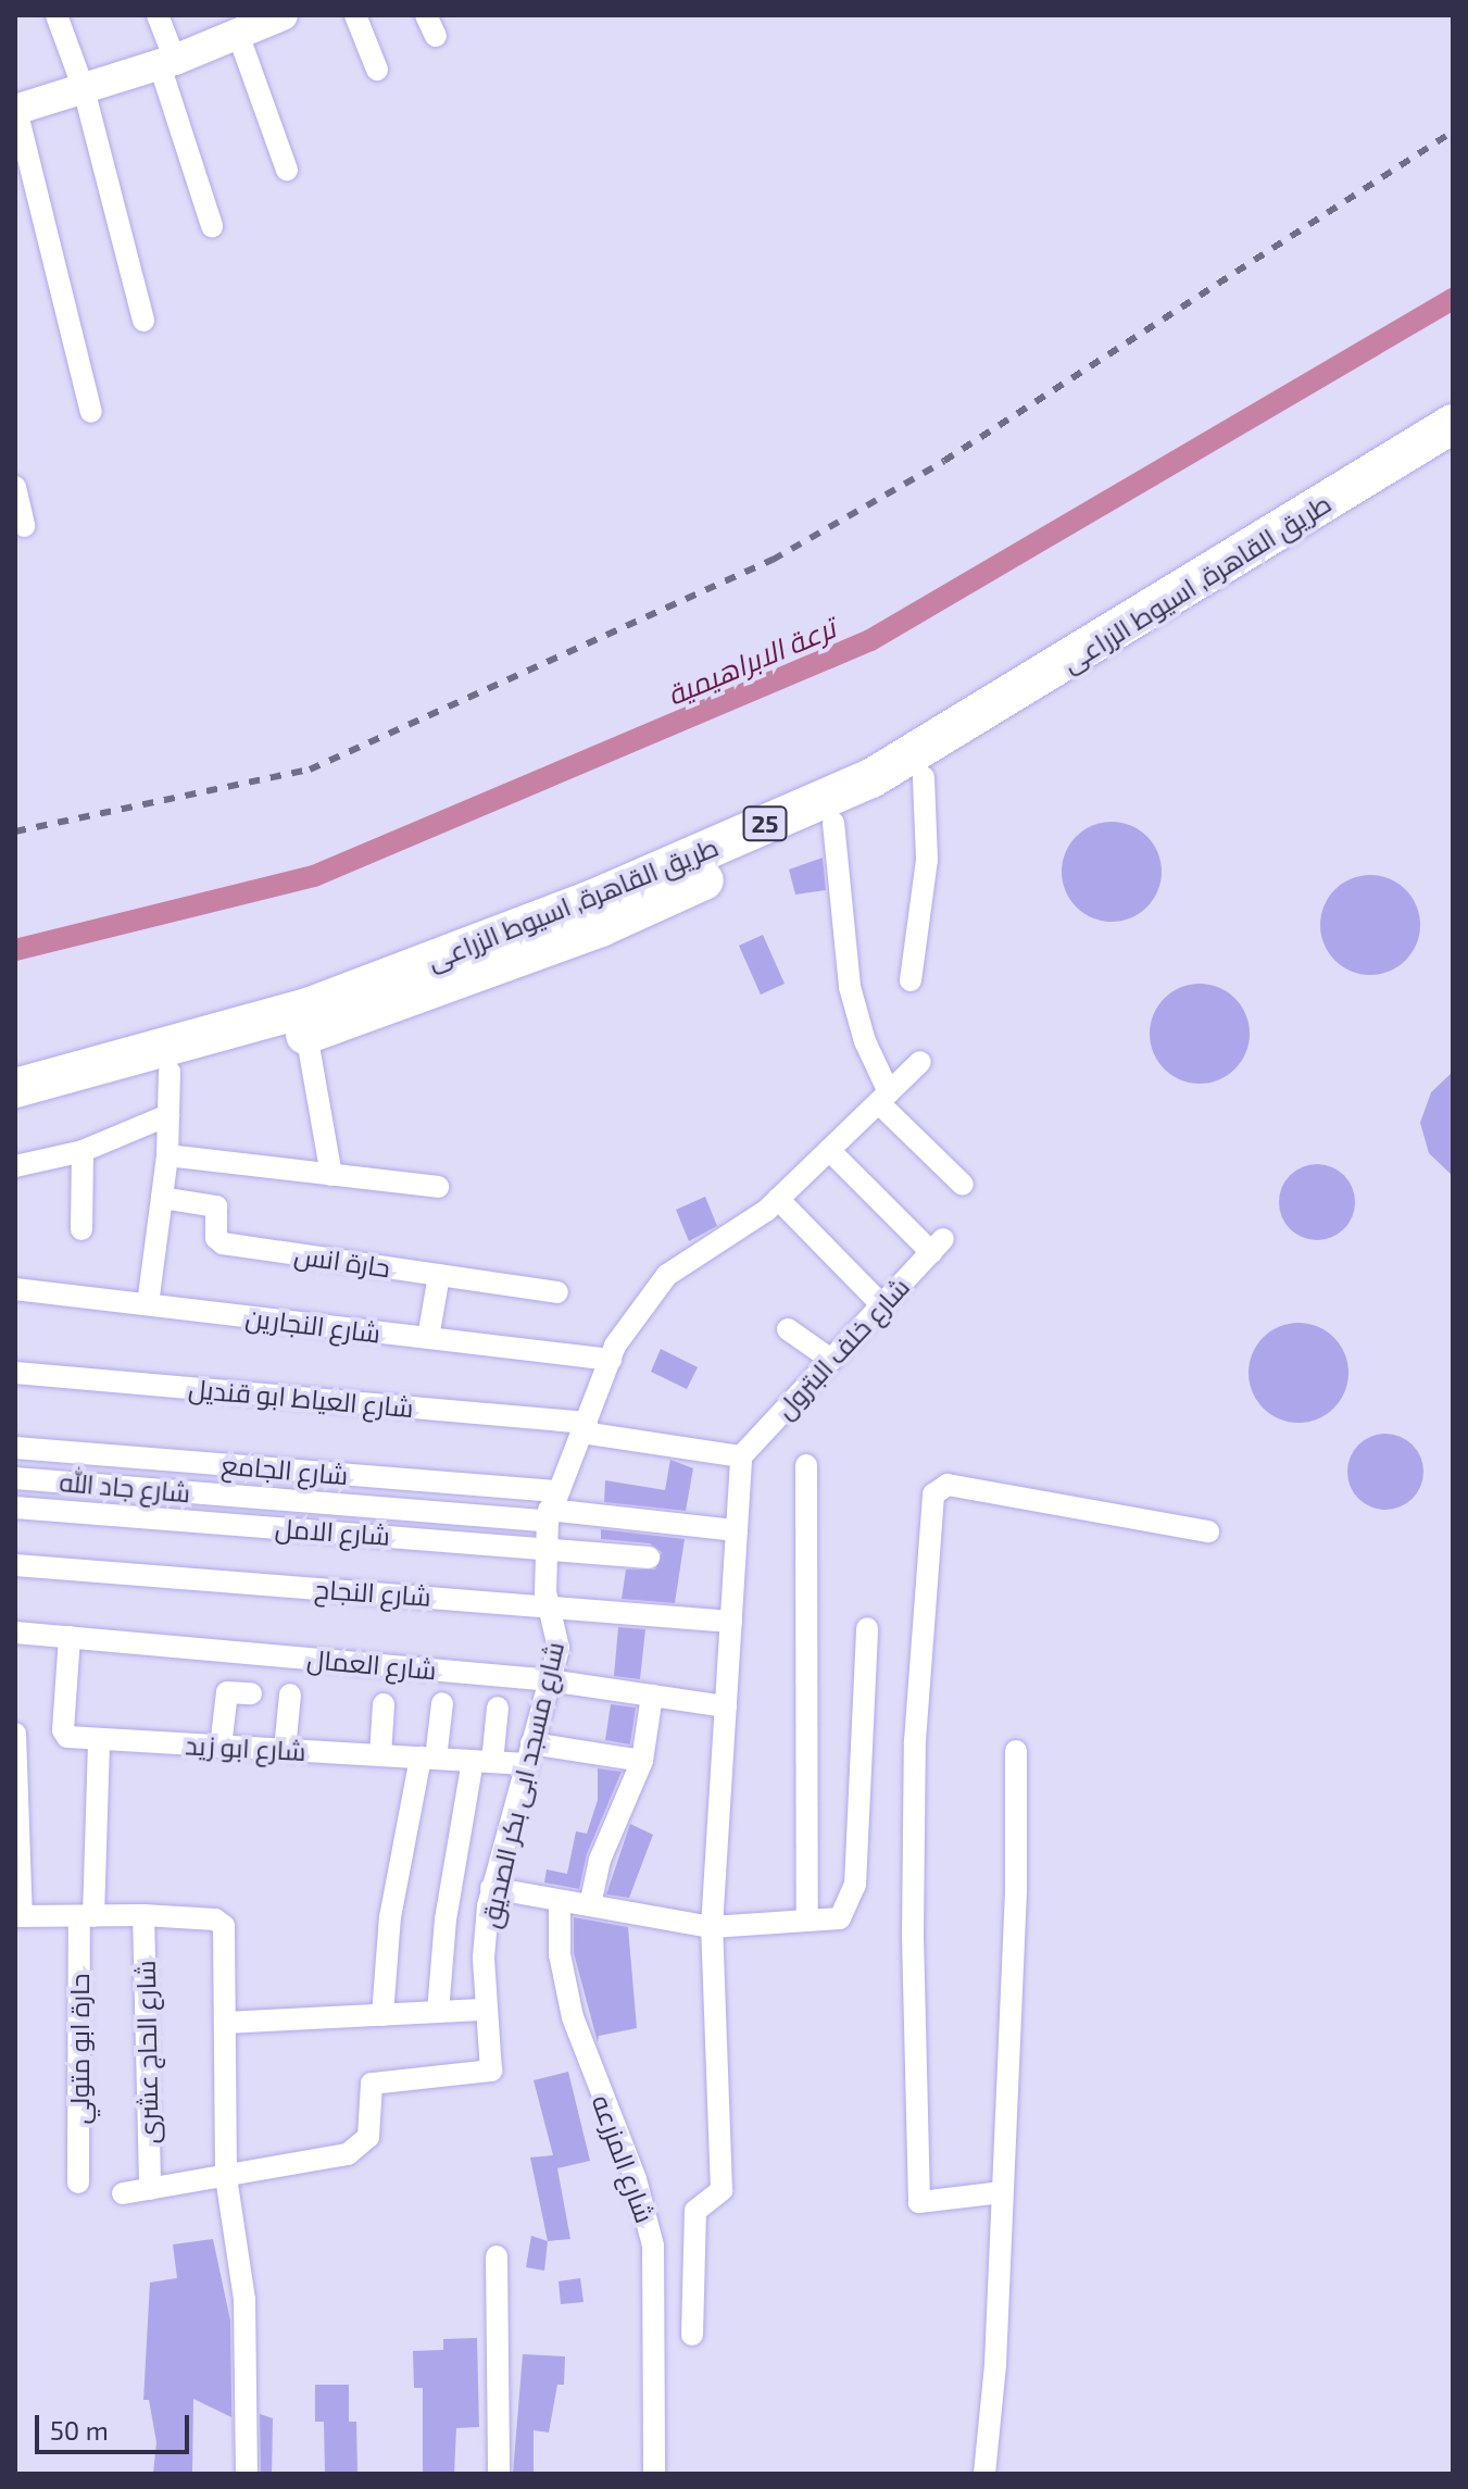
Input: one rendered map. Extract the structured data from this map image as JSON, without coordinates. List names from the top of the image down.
{
  "streets": {
    "highway": ["طريق القاهرة, اسيوط الزراعى", "25"],
    "street": [
      "حارة انس",
      "شارع النجارين",
      "شارع خلف البترول",
      "شارع العياط ابو قنديل",
      "شارع الجامع",
      "شارع جاد الله",
      "شارع الامل",
      "شارع النجاح",
      "شارع العمال",
      "شارع ابو زيد",
      "شارع مسجد ابى بكر الصديق",
      "حارة ابو متولي",
      "شارع الحاج عشرى",
      "شارع المزرعه"
    ]
  },
  "crossings": [
    ["شارع النجارين", "شارع مسجد ابى بكر الصديق"],
    ["شارع خلف البترول", "شارع العياط ابو قنديل"],
    ["شارع خلف البترول", "شارع مسجد ابى بكر الصديق"],
    ["شارع العياط ابو قنديل", "شارع مسجد ابى بكر الصديق"],
    ["شارع الجامع", "شارع جاد الله"],
    ["شارع الجامع", "شارع مسجد ابى بكر الصديق"],
    ["شارع جاد الله", "شارع مسجد ابى بكر الصديق"],
    ["شارع الامل", "شارع مسجد ابى بكر الصديق"],
    ["شارع النجاح", "شارع مسجد ابى بكر الصديق"],
    ["شارع العمال", "شارع ابو زيد"],
    ["شارع العمال", "شارع مسجد ابى بكر الصديق"],
    ["شارع ابو زيد", "شارع مسجد ابى بكر الصديق"],
    ["شارع ابو زيد", "حارة ابو متولي"]
  ],
  "water": ["ترعة الابراهيمية"],
  "scale_bar": "50 m"
}
